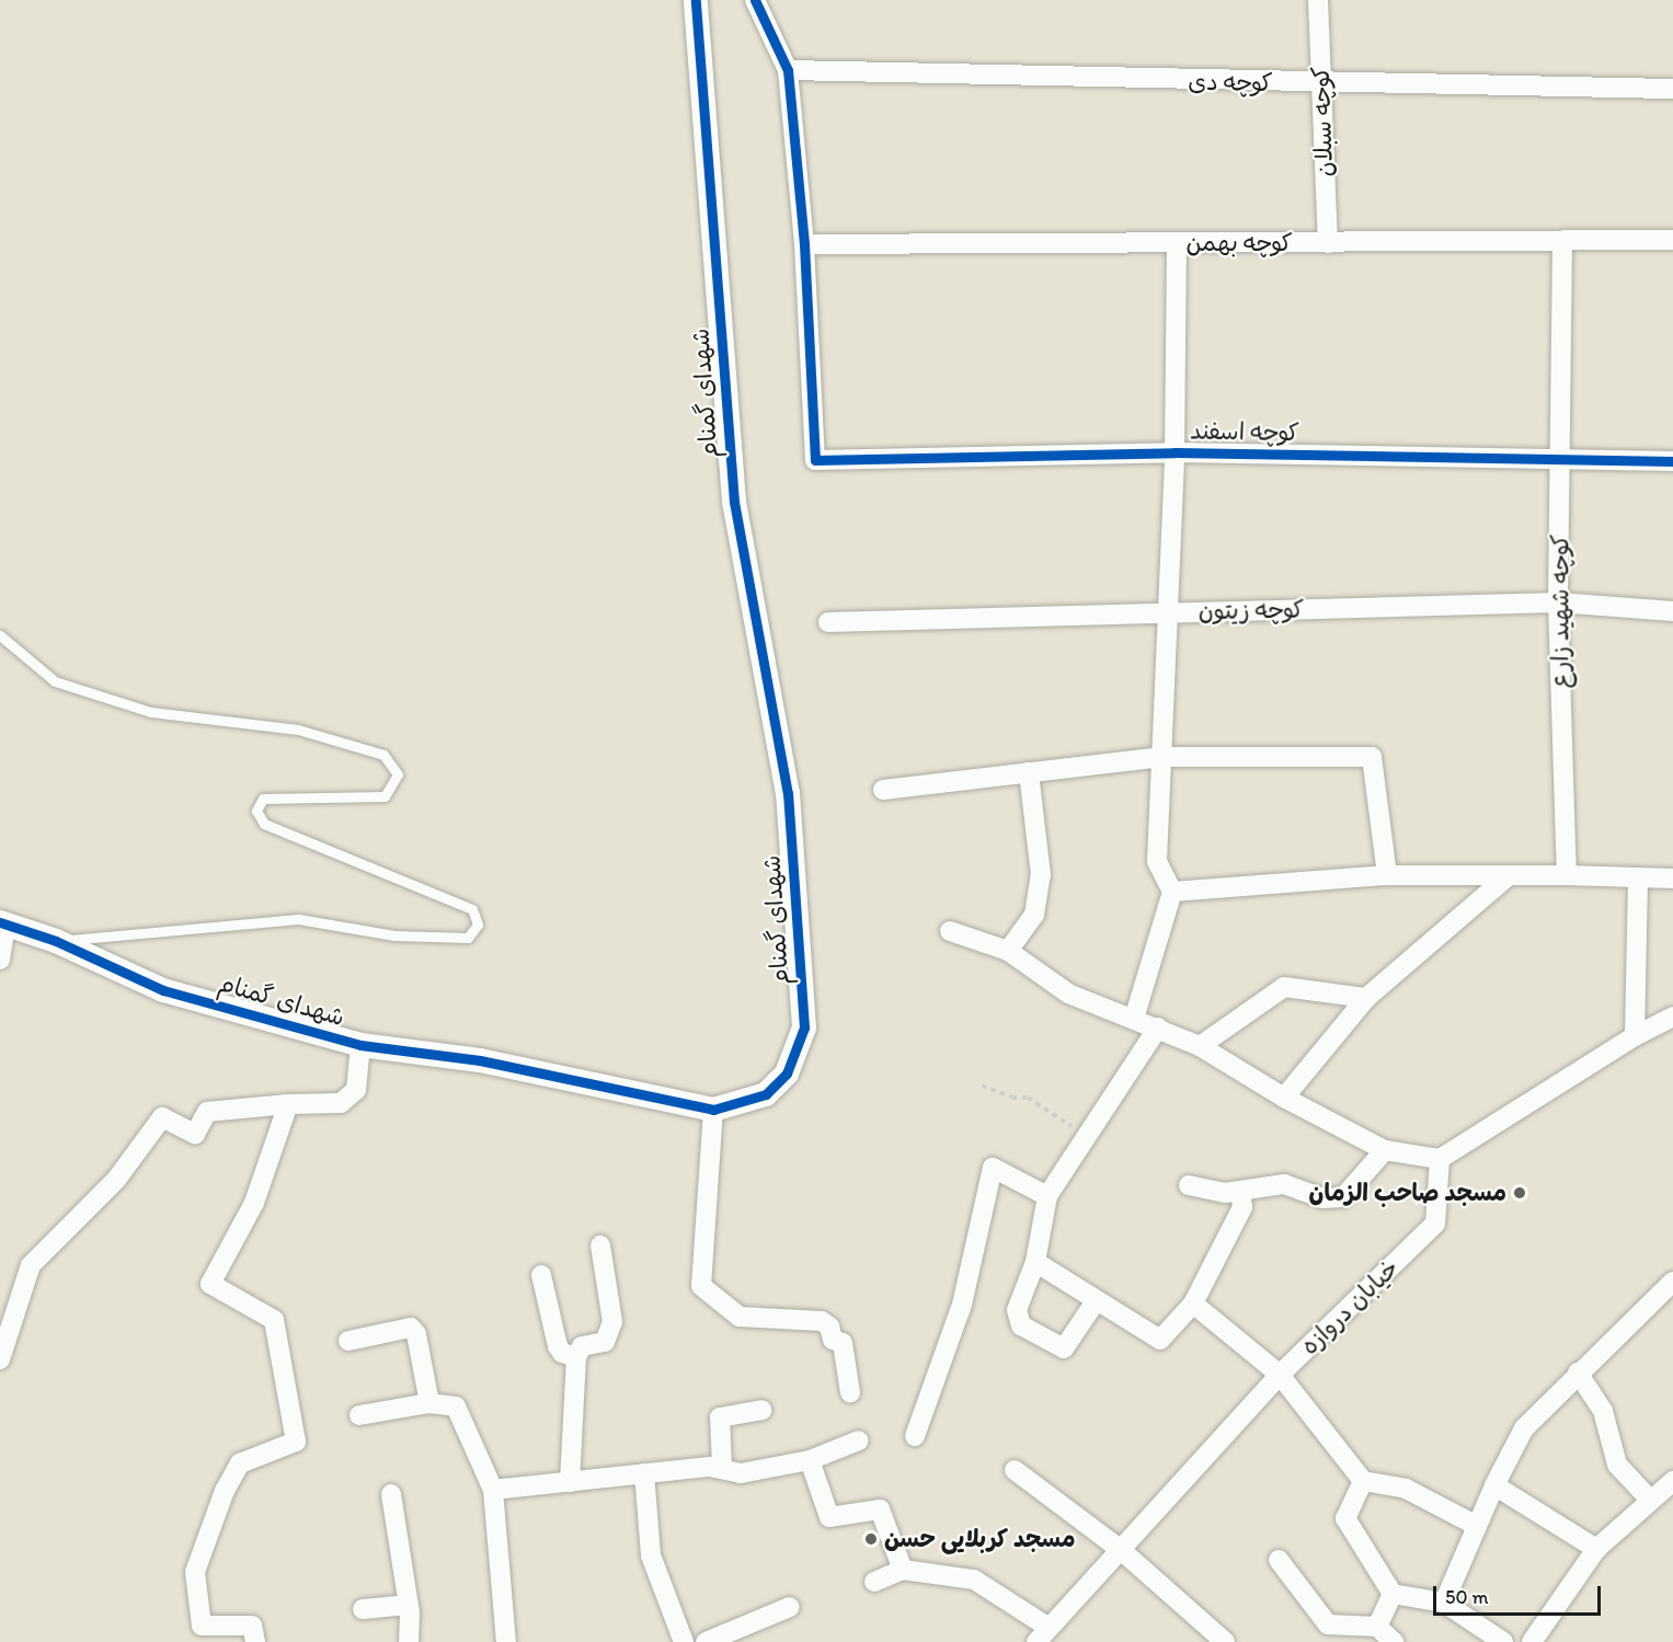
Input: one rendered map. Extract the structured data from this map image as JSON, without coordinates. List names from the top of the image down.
{
  "streets": {
    "street": [
      "کوچه دی",
      "کوچه سبلان",
      "کوچه بهمن",
      "شهدای گمنام",
      "کوچه اسفند",
      "کوچه زیتون",
      "کوچه شهید زارع",
      "خیابان دروازه"
    ]
  },
  "crossings": [
    ["کوچه دی", "کوچه سبلان"],
    ["کوچه سبلان", "کوچه بهمن"],
    ["کوچه بهمن", "کوچه اسفند"],
    ["کوچه بهمن", "کوچه شهید زارع"],
    ["کوچه اسفند", "کوچه شهید زارع"],
    ["کوچه زیتون", "کوچه شهید زارع"]
  ],
  "places": ["مسجد صاحب الزمان", "مسجد کربلایی حسن"],
  "scale_bar": "50 m"
}
